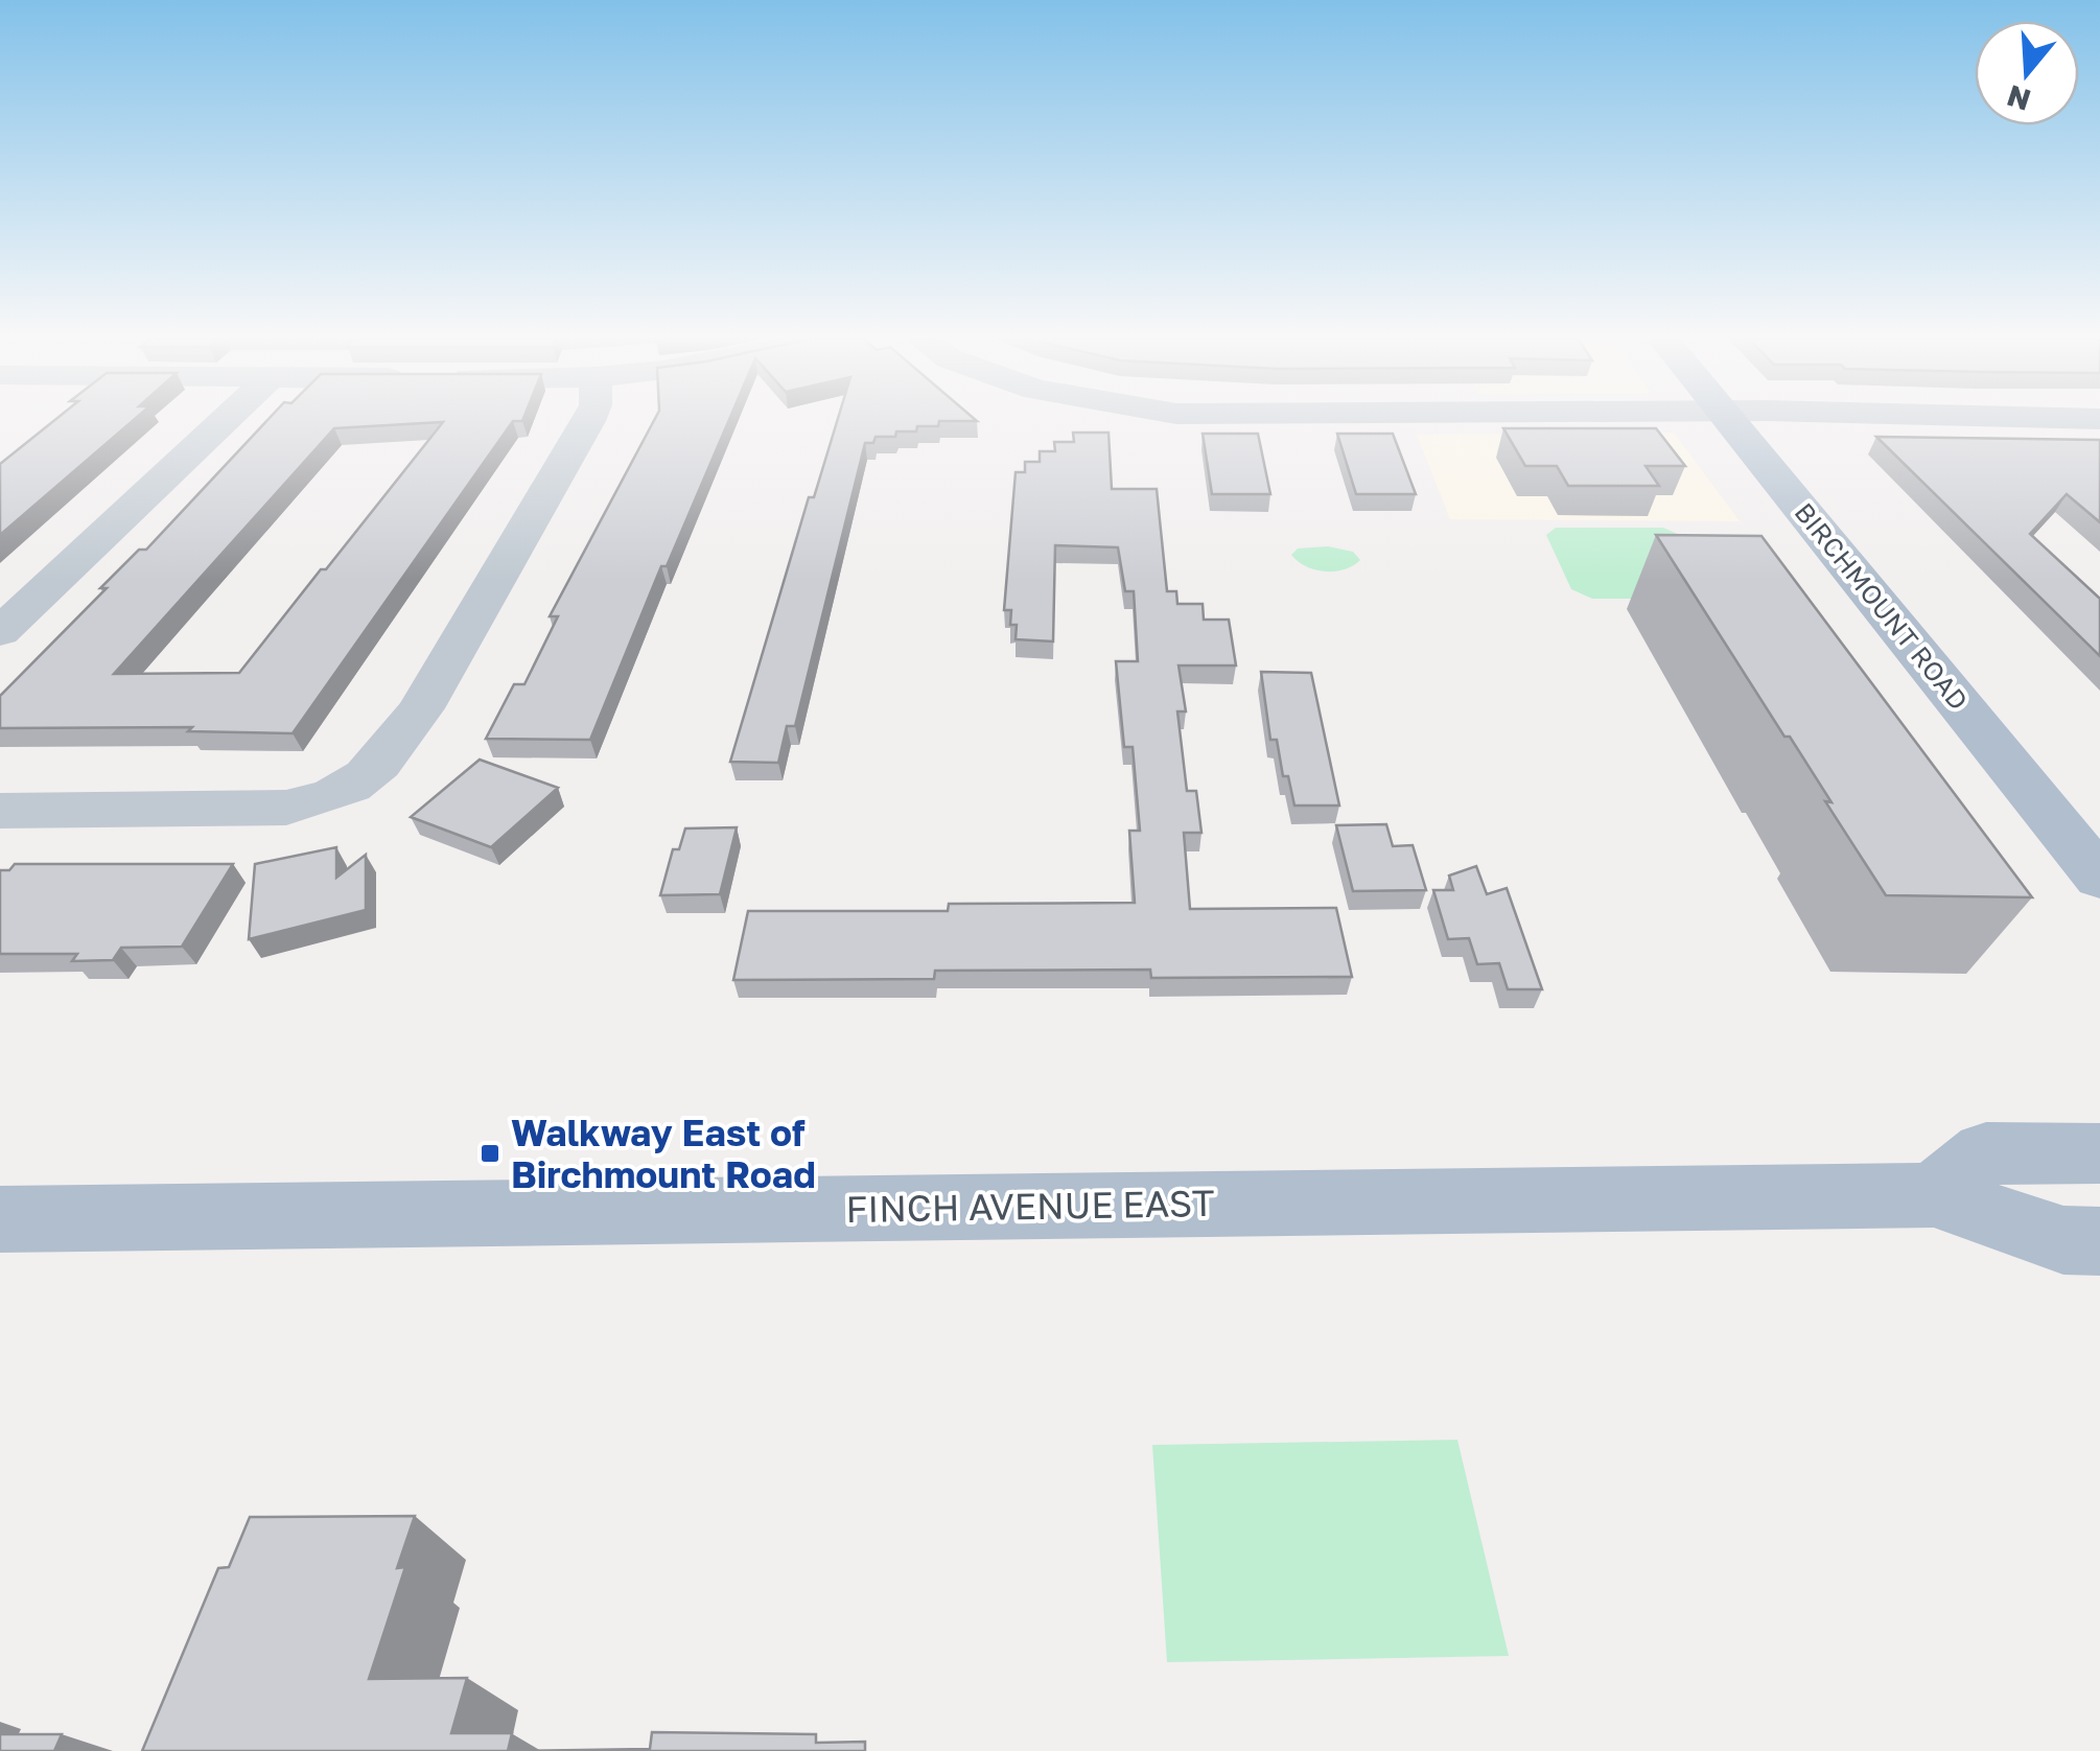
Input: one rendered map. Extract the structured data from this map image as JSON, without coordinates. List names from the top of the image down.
{
  "streets": {
    "main road": ["BIRCHMOUNT ROAD", "FINCH AVENUE EAST"]
  },
  "places": {
    "transit": ["Walkway East of Birchmount Road"]
  },
  "north": "bottom"
}
